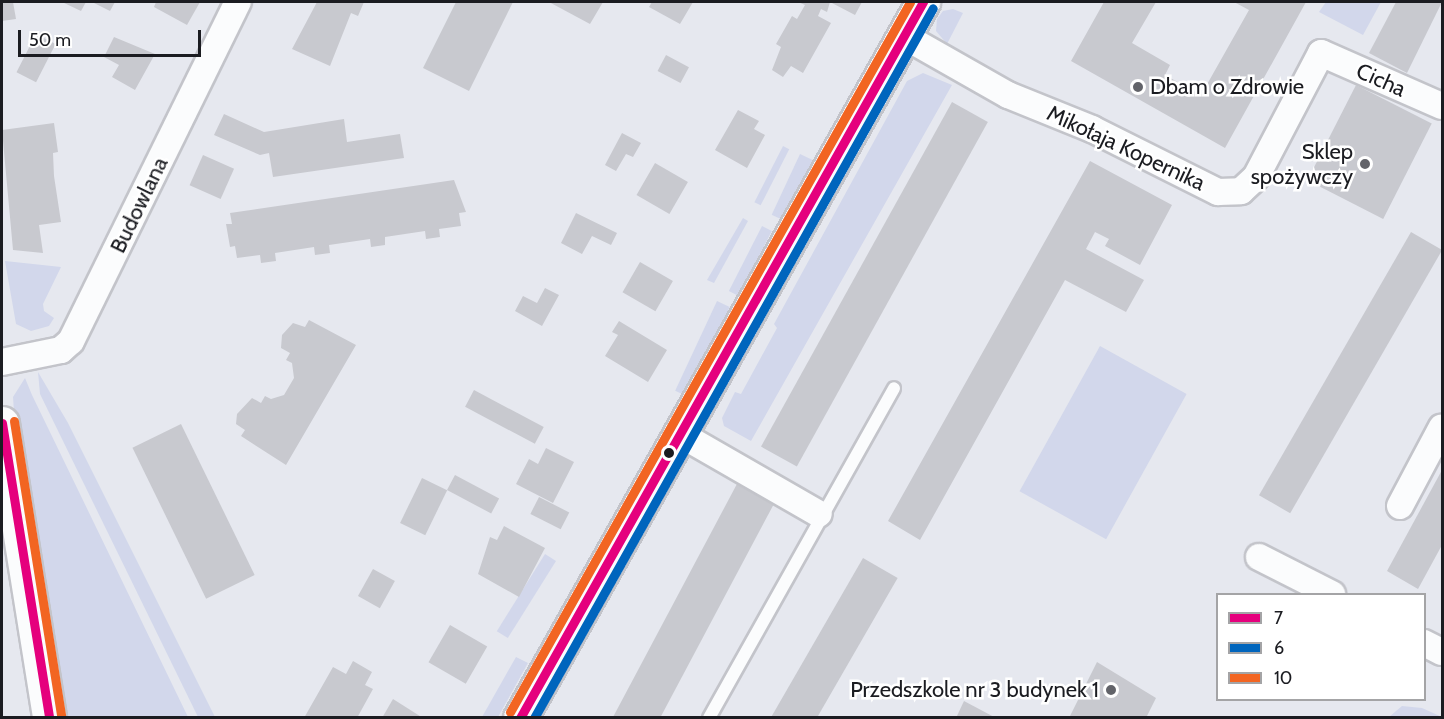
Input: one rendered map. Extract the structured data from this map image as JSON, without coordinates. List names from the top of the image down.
{
  "streets": {
    "street": ["Cicha", "Mikołaja Kopernika", "Budowlana"]
  },
  "crossings": [
    ["Cicha", "Mikołaja Kopernika"]
  ],
  "places": ["Dbam o Zdrowie", "Sklep spożywczy", "Przedszkole nr 3 budynek 1"],
  "lines": ["transit line 7", "transit line 10", "transit line 6"],
  "legend": ["7", "6", "10"],
  "scale_bar": "50 m"
}
